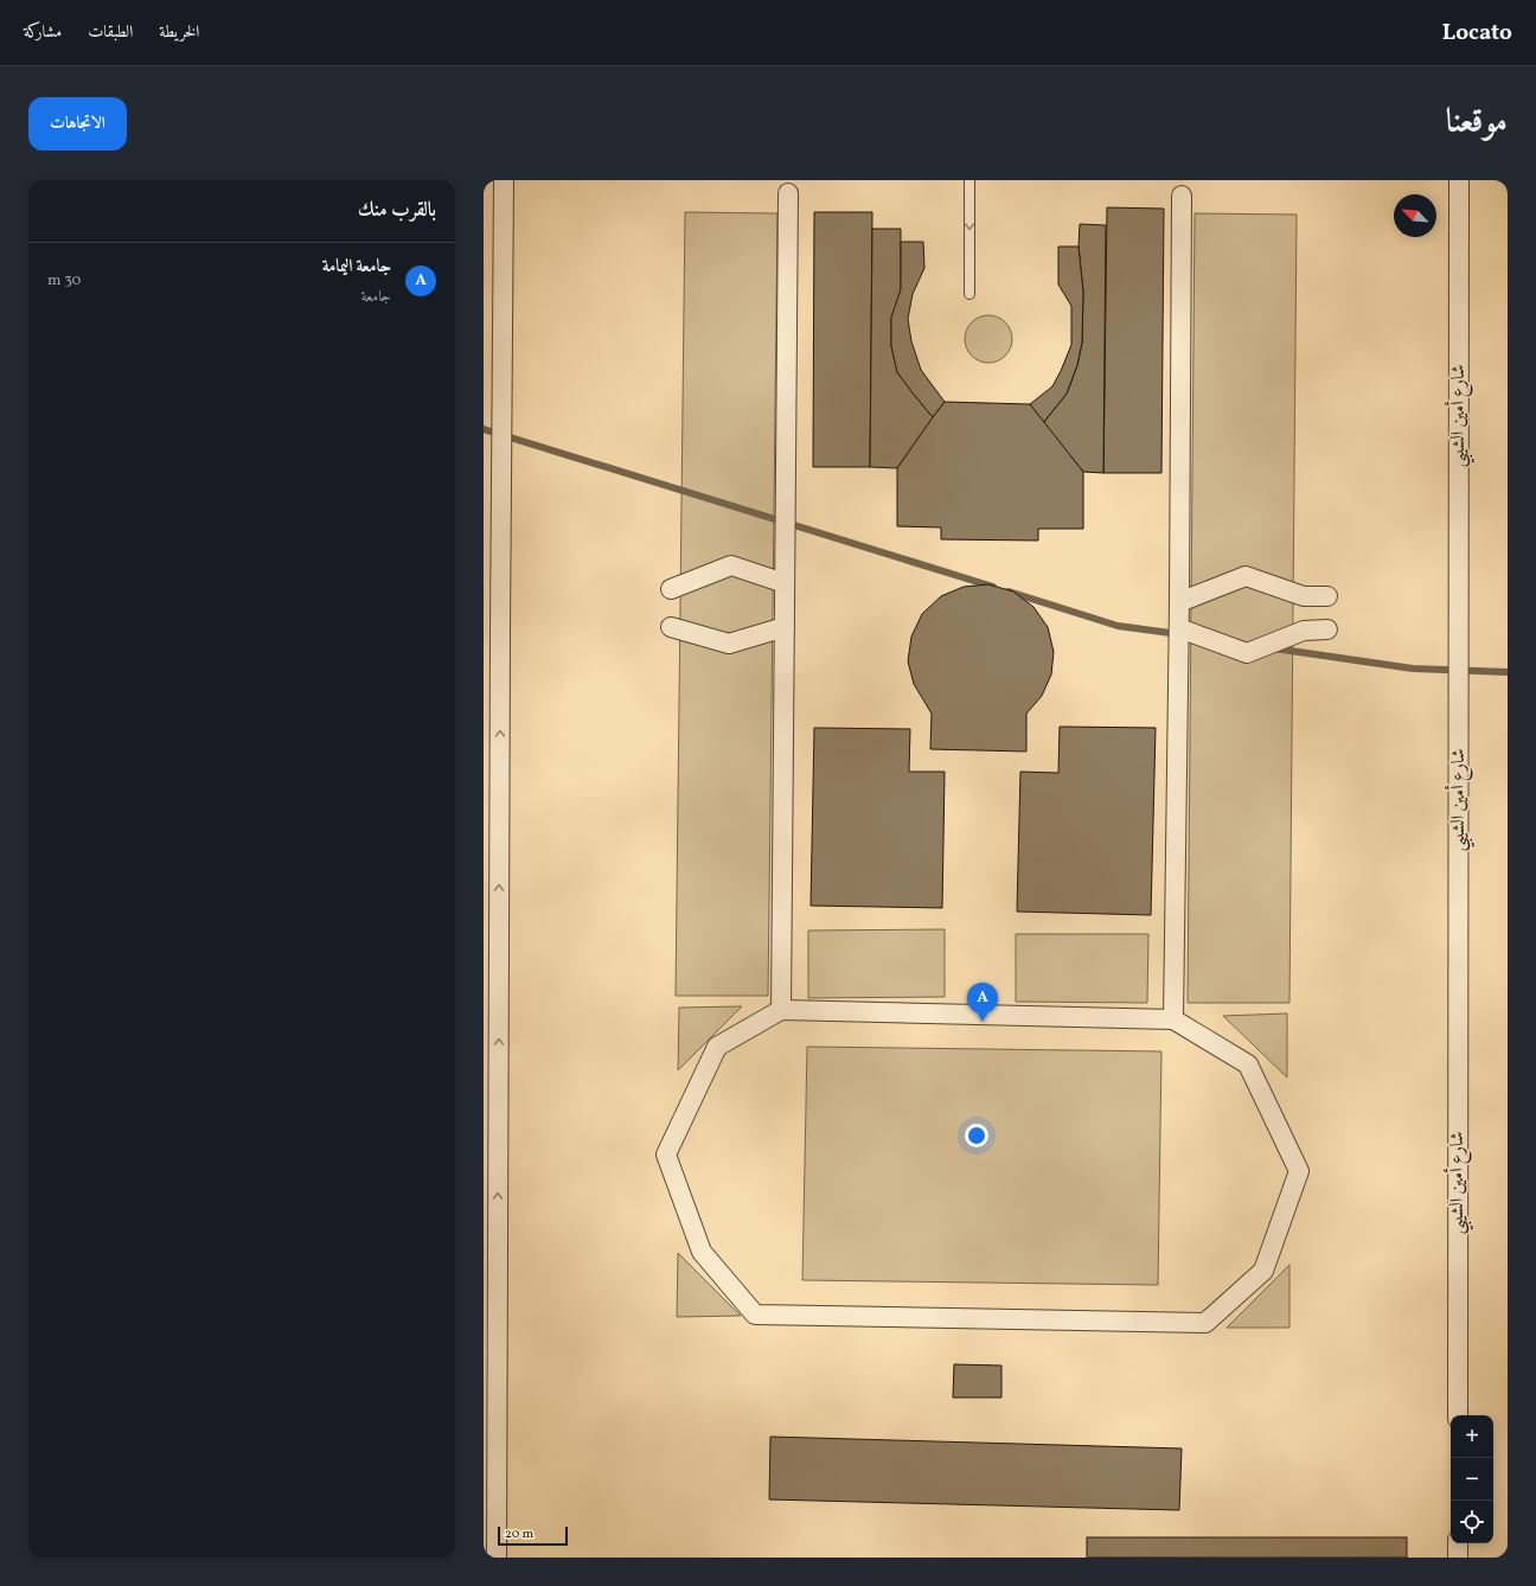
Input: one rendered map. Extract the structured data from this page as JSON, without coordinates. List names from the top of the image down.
{
  "streets": {
    "street": ["شارع أمين الشيبي"]
  },
  "scale_bar": "20 m",
  "north": "top left",
  "page": {
    "header": "Locato",
    "nav": ["الخريطة", "الطبقات", "مشاركة"],
    "title": "موقعنا",
    "buttons": "الاتجاهات",
    "heading": "بالقرب منك",
    "list": [
      {
        "mark": "A",
        "name": "جامعة اليمامة",
        "note": "جامعة",
        "value": "30 m"
      }
    ],
    "pins": "A",
    "map_buttons": ["+", "−"],
    "scale": "20 m"
  }
}
